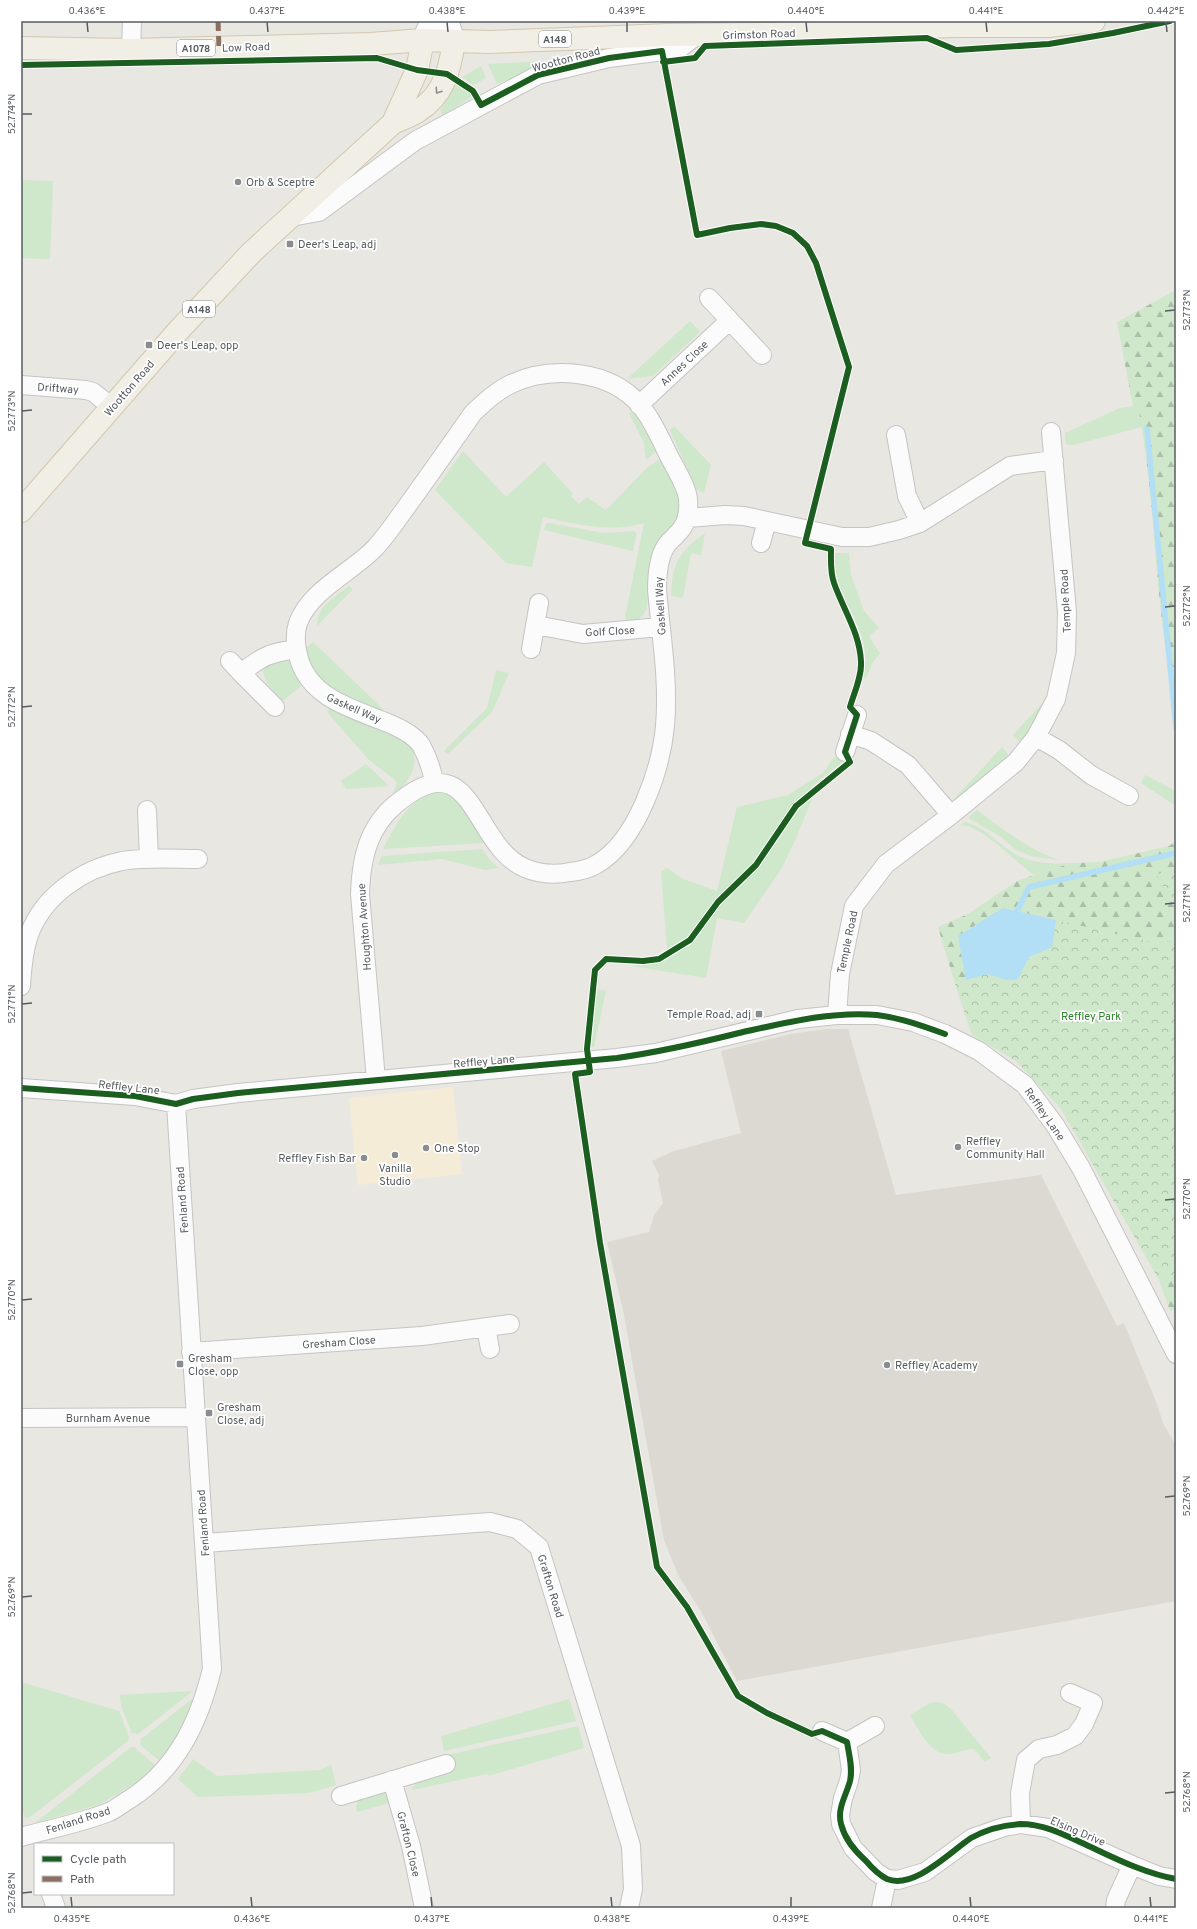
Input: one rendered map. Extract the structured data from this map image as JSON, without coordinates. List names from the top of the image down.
{
  "streets": {
    "main road": [
      "Grimston Road",
      "A148",
      "Low Road",
      "A1078",
      "Wootton Road"
    ],
    "street": [
      "Annes Close",
      "Driftway",
      "Temple Road",
      "Gaskell Way",
      "Golf Close",
      "Houghton Avenue",
      "Reffley Lane",
      "Fenland Road",
      "Gresham Close",
      "Burnham Avenue",
      "Grafton Road",
      "Elsing Drive",
      "Grafton Close"
    ]
  },
  "crossings": [
    ["Grimston Road", "Low Road"],
    ["Grimston Road", "Wootton Road"],
    ["Low Road", "Wootton Road"],
    ["Wootton Road", "Driftway"],
    ["Annes Close", "Gaskell Way"],
    ["Temple Road", "Reffley Lane"],
    ["Gaskell Way", "Golf Close"],
    ["Gaskell Way", "Houghton Avenue"],
    ["Houghton Avenue", "Reffley Lane"],
    ["Reffley Lane", "Fenland Road"],
    ["Fenland Road", "Gresham Close"],
    ["Fenland Road", "Burnham Avenue"],
    ["Fenland Road", "Grafton Road"]
  ],
  "parks": ["Reffley Park"],
  "places": {
    "other": [
      "Orb & Sceptre",
      "Reffley Community Hall",
      "One Stop",
      "Vanilla Studio",
      "Reffley Fish Bar",
      "Reffley Academy"
    ],
    "transit": [
      "Deer's Leap, adj",
      "Deer's Leap, opp",
      "Temple Road, adj",
      "Gresham Close, opp",
      "Gresham Close, adj"
    ]
  },
  "legend": ["Cycle path", "Path"],
  "coordinates": [
    "0.436°E",
    "0.437°E",
    "0.438°E",
    "0.439°E",
    "0.440°E",
    "0.441°E",
    "0.442°E",
    "52.774°N",
    "52.773°N",
    "52.772°N",
    "52.771°N",
    "52.770°N",
    "52.769°N",
    "52.768°N",
    "0.435°E"
  ]
}
